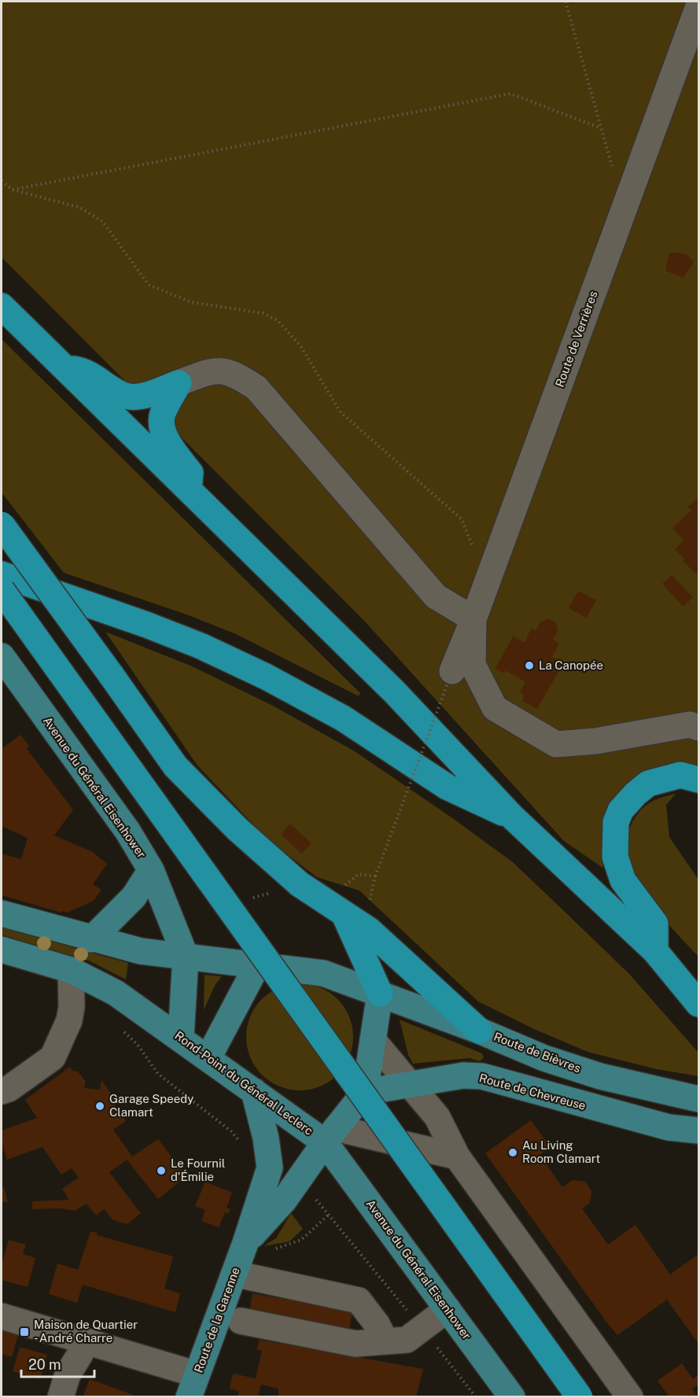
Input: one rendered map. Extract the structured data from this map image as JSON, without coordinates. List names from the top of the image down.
{
  "streets": {
    "main road": [
      "Avenue du Général Eisenhower",
      "Route de Bièvres",
      "Rond-Point du Général Leclerc",
      "Route de Chevreuse",
      "Route de la Garenne"
    ],
    "street": ["Route de Verrières"]
  },
  "crossings": [
    ["Avenue du Général Eisenhower", "Rond-Point du Général Leclerc"],
    ["Avenue du Général Eisenhower", "Route de la Garenne"],
    ["Rond-Point du Général Leclerc", "Route de la Garenne"]
  ],
  "places": {
    "other": [
      "La Canopée",
      "Garage Speedy Clamart",
      "Au Living Room Clamart",
      "Le Fournil d'Émilie"
    ],
    "transit": ["Maison de Quartier - André Charre"]
  },
  "scale_bar": "20 m"
}
